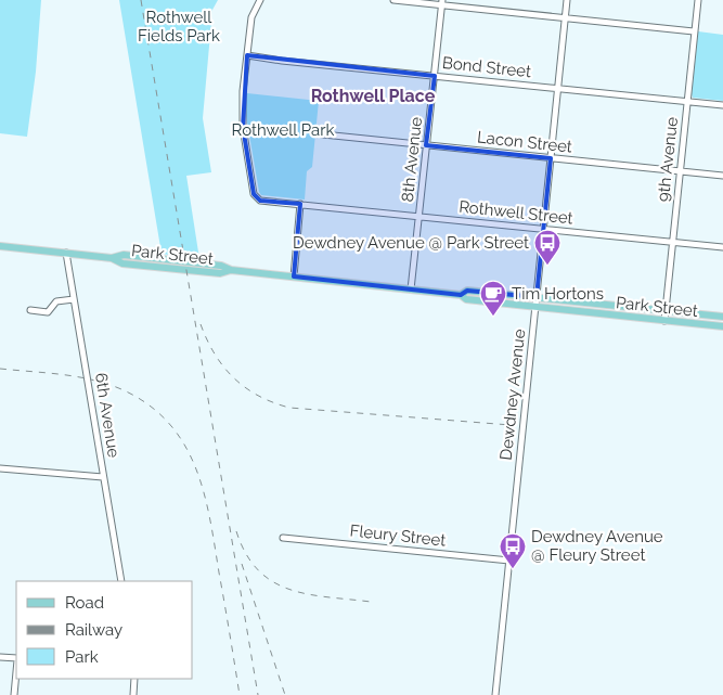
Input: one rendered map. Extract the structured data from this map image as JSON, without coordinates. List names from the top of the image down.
{
  "streets": {
    "main road": ["Park Street"],
    "street": [
      "Bond Street",
      "Lacon Street",
      "8th Avenue",
      "9th Avenue",
      "Rothwell Street",
      "Dewdney Avenue",
      "6th Avenue",
      "Fleury Street"
    ]
  },
  "crossings": [
    ["Bond Street", "8th Avenue"],
    ["Bond Street", "9th Avenue"],
    ["Bond Street", "Rothwell Street"],
    ["Bond Street", "Dewdney Avenue"],
    ["Lacon Street", "8th Avenue"],
    ["Lacon Street", "9th Avenue"],
    ["Lacon Street", "Dewdney Avenue"],
    ["8th Avenue", "Rothwell Street"],
    ["8th Avenue", "Park Street"],
    ["9th Avenue", "Rothwell Street"],
    ["9th Avenue", "Park Street"],
    ["Rothwell Street", "Dewdney Avenue"],
    ["Park Street", "Dewdney Avenue"],
    ["Park Street", "6th Avenue"],
    ["Dewdney Avenue", "Fleury Street"]
  ],
  "districts": ["Rothwell Place"],
  "parks": ["Rothwell Fields Park", "Rothwell Park"],
  "places": {
    "bus stop": ["Dewdney Avenue @ Park Street", "Dewdney Avenue @ Fleury Street"],
    "cafe": ["Tim Hortons"]
  },
  "legend": ["Road", "Railway", "Park"]
}
